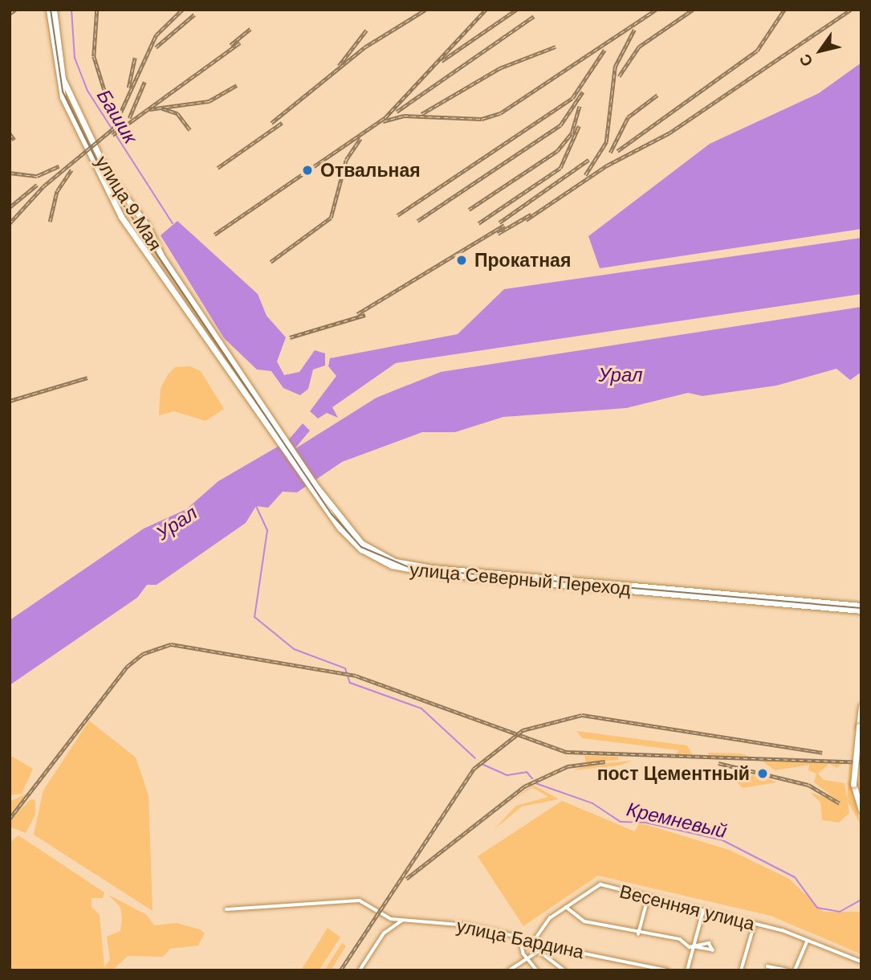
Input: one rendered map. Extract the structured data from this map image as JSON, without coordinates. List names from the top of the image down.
{
  "streets": {
    "main road": ["улица 9 Мая", "улица Северный Переход"],
    "street": ["Весенняя улица", "улица Бардина"]
  },
  "crossings": [
    ["улица 9 Мая", "улица Северный Переход"],
    ["Весенняя улица", "улица Бардина"]
  ],
  "water": ["Башик", "Урал", "Кремневый"],
  "places": ["Отвальная", "Прокатная", "пост Цементный"],
  "north": "bottom left"
}
